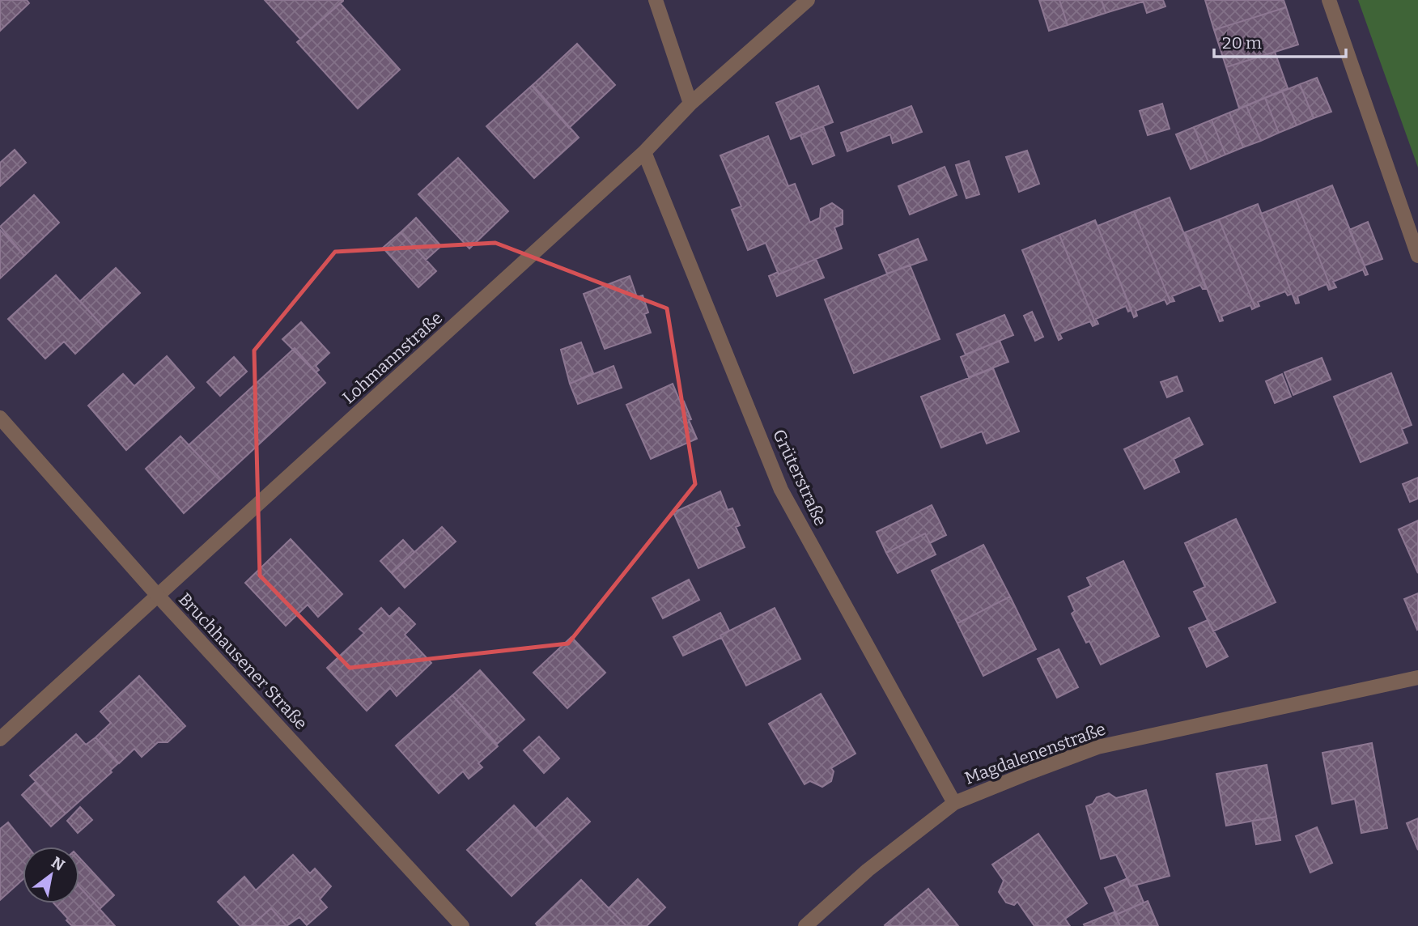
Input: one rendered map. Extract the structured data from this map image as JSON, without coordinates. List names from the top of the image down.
{
  "streets": {
    "street": [
      "Lohmannstraße",
      "Grüterstraße",
      "Bruchhausener Straße",
      "Magdalenenstraße"
    ]
  },
  "crossings": [
    ["Lohmannstraße", "Grüterstraße"],
    ["Lohmannstraße", "Bruchhausener Straße"],
    ["Grüterstraße", "Magdalenenstraße"]
  ],
  "scale_bar": "20 m",
  "north": "top right"
}
